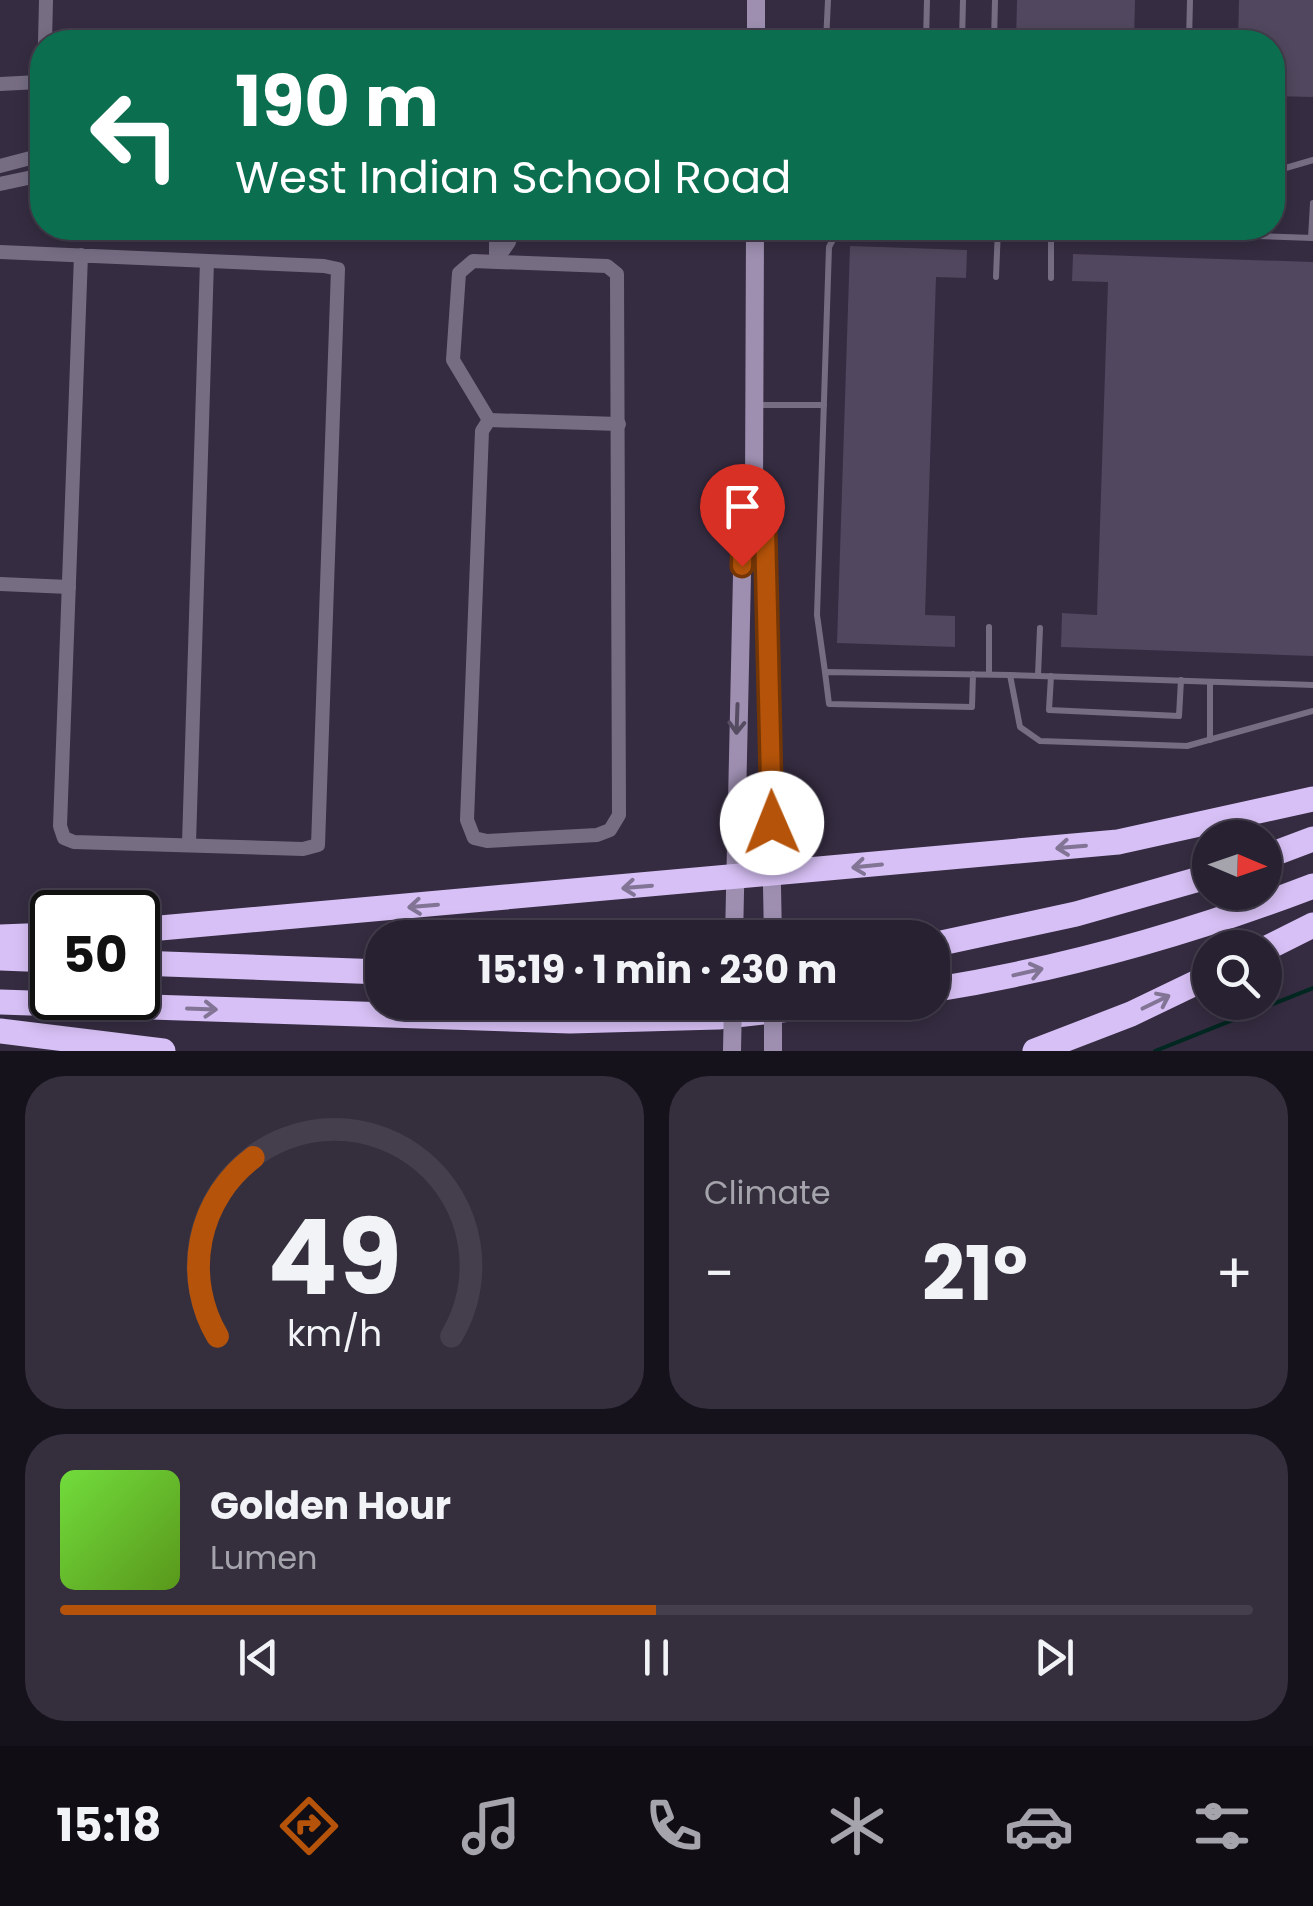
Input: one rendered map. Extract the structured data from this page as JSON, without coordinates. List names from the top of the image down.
{
  "north": "right",
  "page": {
    "turn": ["190 m", "West Indian School Road"],
    "limit": "50",
    "trip": "15:19 · 1 min · 230 m",
    "tile": "Climate",
    "heat": ["−", "21°", "+"],
    "song": ["Golden Hour", "Lumen"],
    "tabs": "15:18",
    "gauge": ["49", "km/h"]
  }
}
